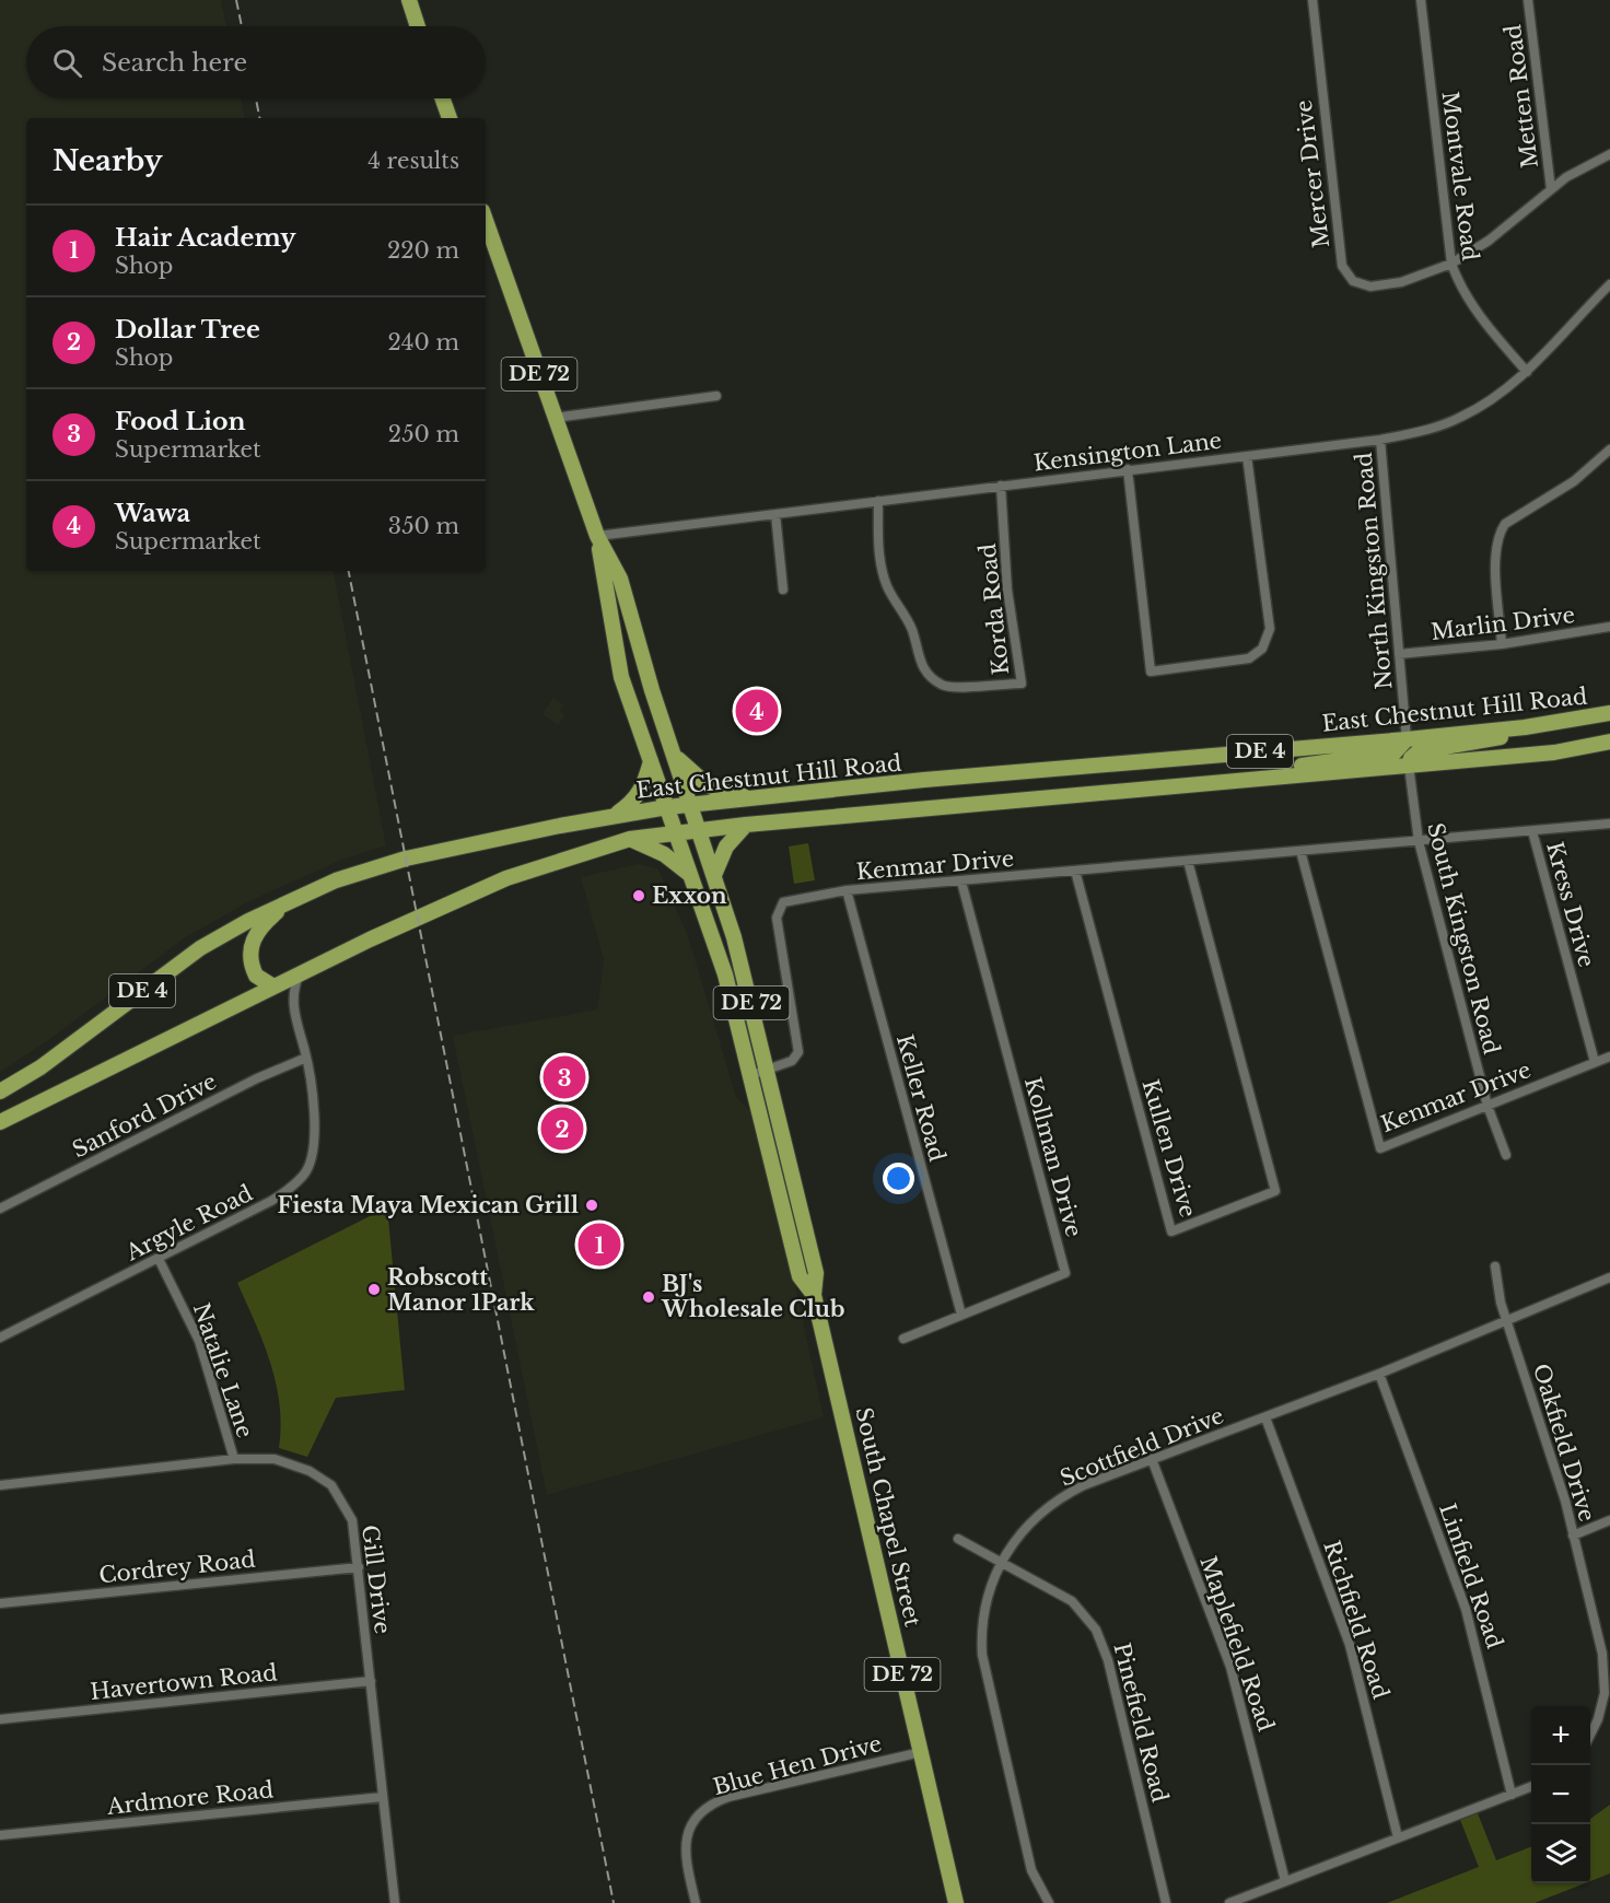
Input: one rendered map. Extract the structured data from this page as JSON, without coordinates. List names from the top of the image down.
{
  "streets": {
    "main road": [
      "DE 72",
      "East Chestnut Hill Road",
      "DE 4",
      "South Chapel Street"
    ],
    "street": [
      "Metten Road",
      "Mercer Drive",
      "Montvale Road",
      "Kensington Lane",
      "North Kingston Road",
      "Korda Road",
      "Marlin Drive",
      "Kenmar Drive",
      "Kress Drive",
      "South Kingston Road",
      "Keller Road",
      "Sanford Drive",
      "Kullen Drive",
      "Kollman Drive",
      "Argyle Road",
      "Natalie Lane",
      "Oakfield Drive",
      "Scottfield Drive",
      "Cordrey Road",
      "Linfield Road",
      "Gill Drive",
      "Richfield Road",
      "Maplefield Road",
      "Havertown Road",
      "Pinefield Road",
      "Blue Hen Drive",
      "Ardmore Road"
    ]
  },
  "crossings": [
    ["Metten Road", "Mercer Drive"],
    ["Mercer Drive", "Montvale Road"],
    ["Montvale Road", "Kensington Lane"],
    ["Kensington Lane", "North Kingston Road"],
    ["Kensington Lane", "Korda Road"],
    ["Kensington Lane", "South Chapel Street"],
    ["North Kingston Road", "Marlin Drive"],
    ["North Kingston Road", "East Chestnut Hill Road"],
    ["East Chestnut Hill Road", "South Chapel Street"],
    ["DE 4", "South Kingston Road"],
    ["DE 4", "Argyle Road"],
    ["DE 4", "South Chapel Street"],
    ["Kenmar Drive", "Kress Drive"],
    ["Kenmar Drive", "South Kingston Road"],
    ["Kenmar Drive", "Keller Road"],
    ["Kenmar Drive", "Kullen Drive"],
    ["Kenmar Drive", "Kollman Drive"],
    ["Kenmar Drive", "South Chapel Street"],
    ["Keller Road", "Kollman Drive"],
    ["Sanford Drive", "Argyle Road"],
    ["Argyle Road", "Natalie Lane"],
    ["Natalie Lane", "Gill Drive"],
    ["Oakfield Drive", "Scottfield Drive"],
    ["Scottfield Drive", "Linfield Road"],
    ["Scottfield Drive", "Richfield Road"],
    ["Scottfield Drive", "Maplefield Road"],
    ["Scottfield Drive", "Pinefield Road"],
    ["South Chapel Street", "Blue Hen Drive"],
    ["Cordrey Road", "Gill Drive"],
    ["Gill Drive", "Havertown Road"],
    ["Gill Drive", "Ardmore Road"]
  ],
  "places": [
    "Exxon",
    "Fiesta Maya Mexican Grill",
    "Robscott Manor 1Park",
    "BJ's Wholesale Club"
  ],
  "page": {
    "search": "Search here",
    "heading": ["Nearby", "4 results"],
    "list": [
      {
        "mark": "1",
        "name": "Hair Academy",
        "note": "Shop",
        "value": "220 m"
      },
      {
        "mark": "2",
        "name": "Dollar Tree",
        "note": "Shop",
        "value": "240 m"
      },
      {
        "mark": "3",
        "name": "Food Lion",
        "note": "Supermarket",
        "value": "250 m"
      },
      {
        "mark": "4",
        "name": "Wawa",
        "note": "Supermarket",
        "value": "350 m"
      }
    ],
    "pins": [
      "4",
      "3",
      "2",
      "1"
    ],
    "map_buttons": ["+", "−"]
  }
}
